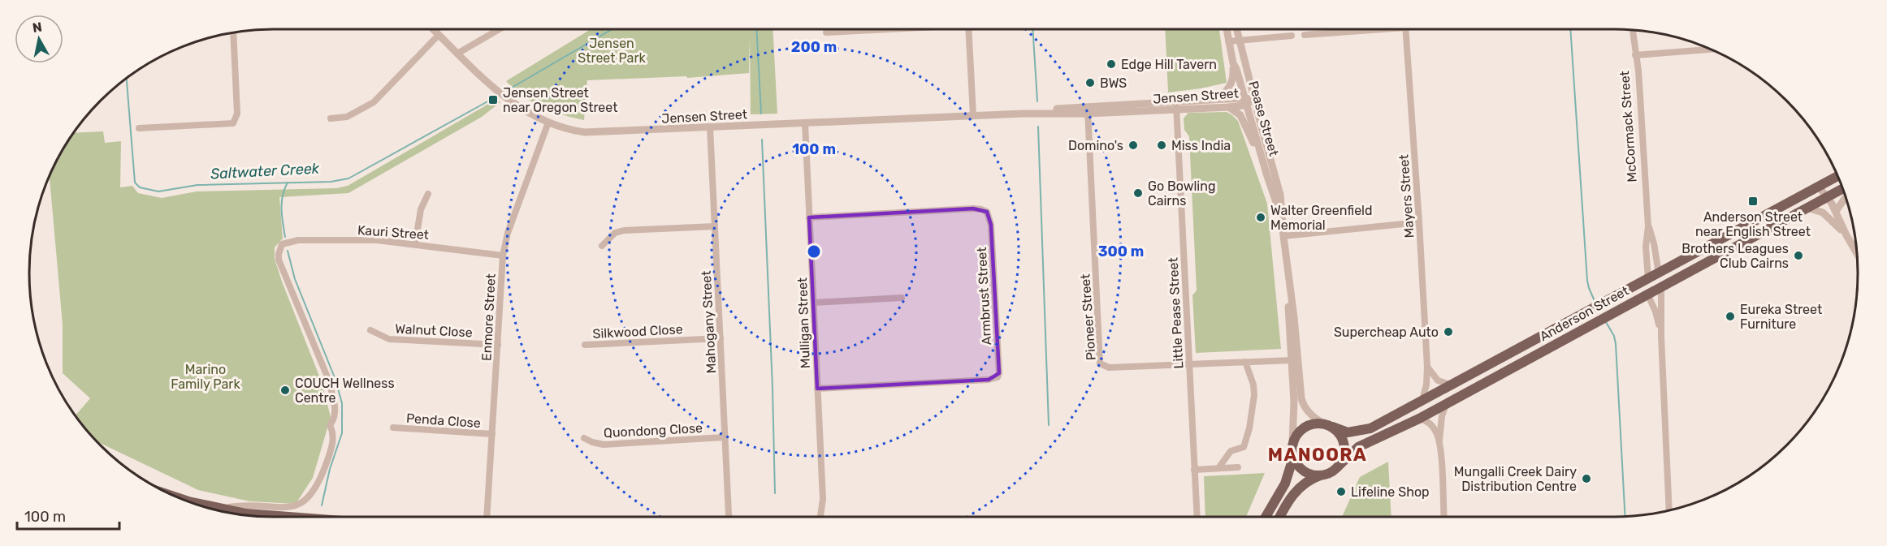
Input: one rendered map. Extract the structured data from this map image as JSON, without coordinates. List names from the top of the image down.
{
  "streets": {
    "main road": ["McCormack Street", "Anderson Street"],
    "street": [
      "Jensen Street",
      "Pease Street",
      "Mayers Street",
      "Kauri Street",
      "Armbrust Street",
      "Little Pease Street",
      "Enmore Street",
      "Pioneer Street",
      "Mahogany Street",
      "Mulligan Street",
      "Walnut Close",
      "Silkwood Close",
      "Penda Close",
      "Quondong Close"
    ]
  },
  "crossings": [
    ["Jensen Street", "Pease Street"],
    ["Jensen Street", "Little Pease Street"],
    ["Jensen Street", "Enmore Street"],
    ["Jensen Street", "Pioneer Street"],
    ["Jensen Street", "Mahogany Street"],
    ["Jensen Street", "Mulligan Street"],
    ["Pease Street", "Anderson Street"],
    ["Pease Street", "Pioneer Street"],
    ["McCormack Street", "Anderson Street"],
    ["Mayers Street", "Anderson Street"],
    ["Kauri Street", "Enmore Street"],
    ["Armbrust Street", "Mulligan Street"],
    ["Little Pease Street", "Pioneer Street"],
    ["Enmore Street", "Walnut Close"],
    ["Enmore Street", "Penda Close"],
    ["Mahogany Street", "Silkwood Close"],
    ["Mahogany Street", "Quondong Close"]
  ],
  "districts": ["MANOORA"],
  "water": ["Saltwater Creek"],
  "parks": ["Jensen Street Park", "Marino Family Park"],
  "places": {
    "other": [
      "Edge Hill Tavern",
      "BWS",
      "Domino's",
      "Miss India",
      "Go Bowling Cairns",
      "Walter Greenfield Memorial",
      "Brothers Leagues Club Cairns",
      "Eureka Street Furniture",
      "Supercheap Auto",
      "COUCH Wellness Centre",
      "Mungalli Creek Dairy Distribution Centre",
      "Lifeline Shop"
    ],
    "transit": ["Jensen Street near Oregon Street", "Anderson Street near English Street"]
  },
  "scale_bar": "100 m",
  "north": "top",
  "rings": ["200 m", "100 m", "300 m"]
}
